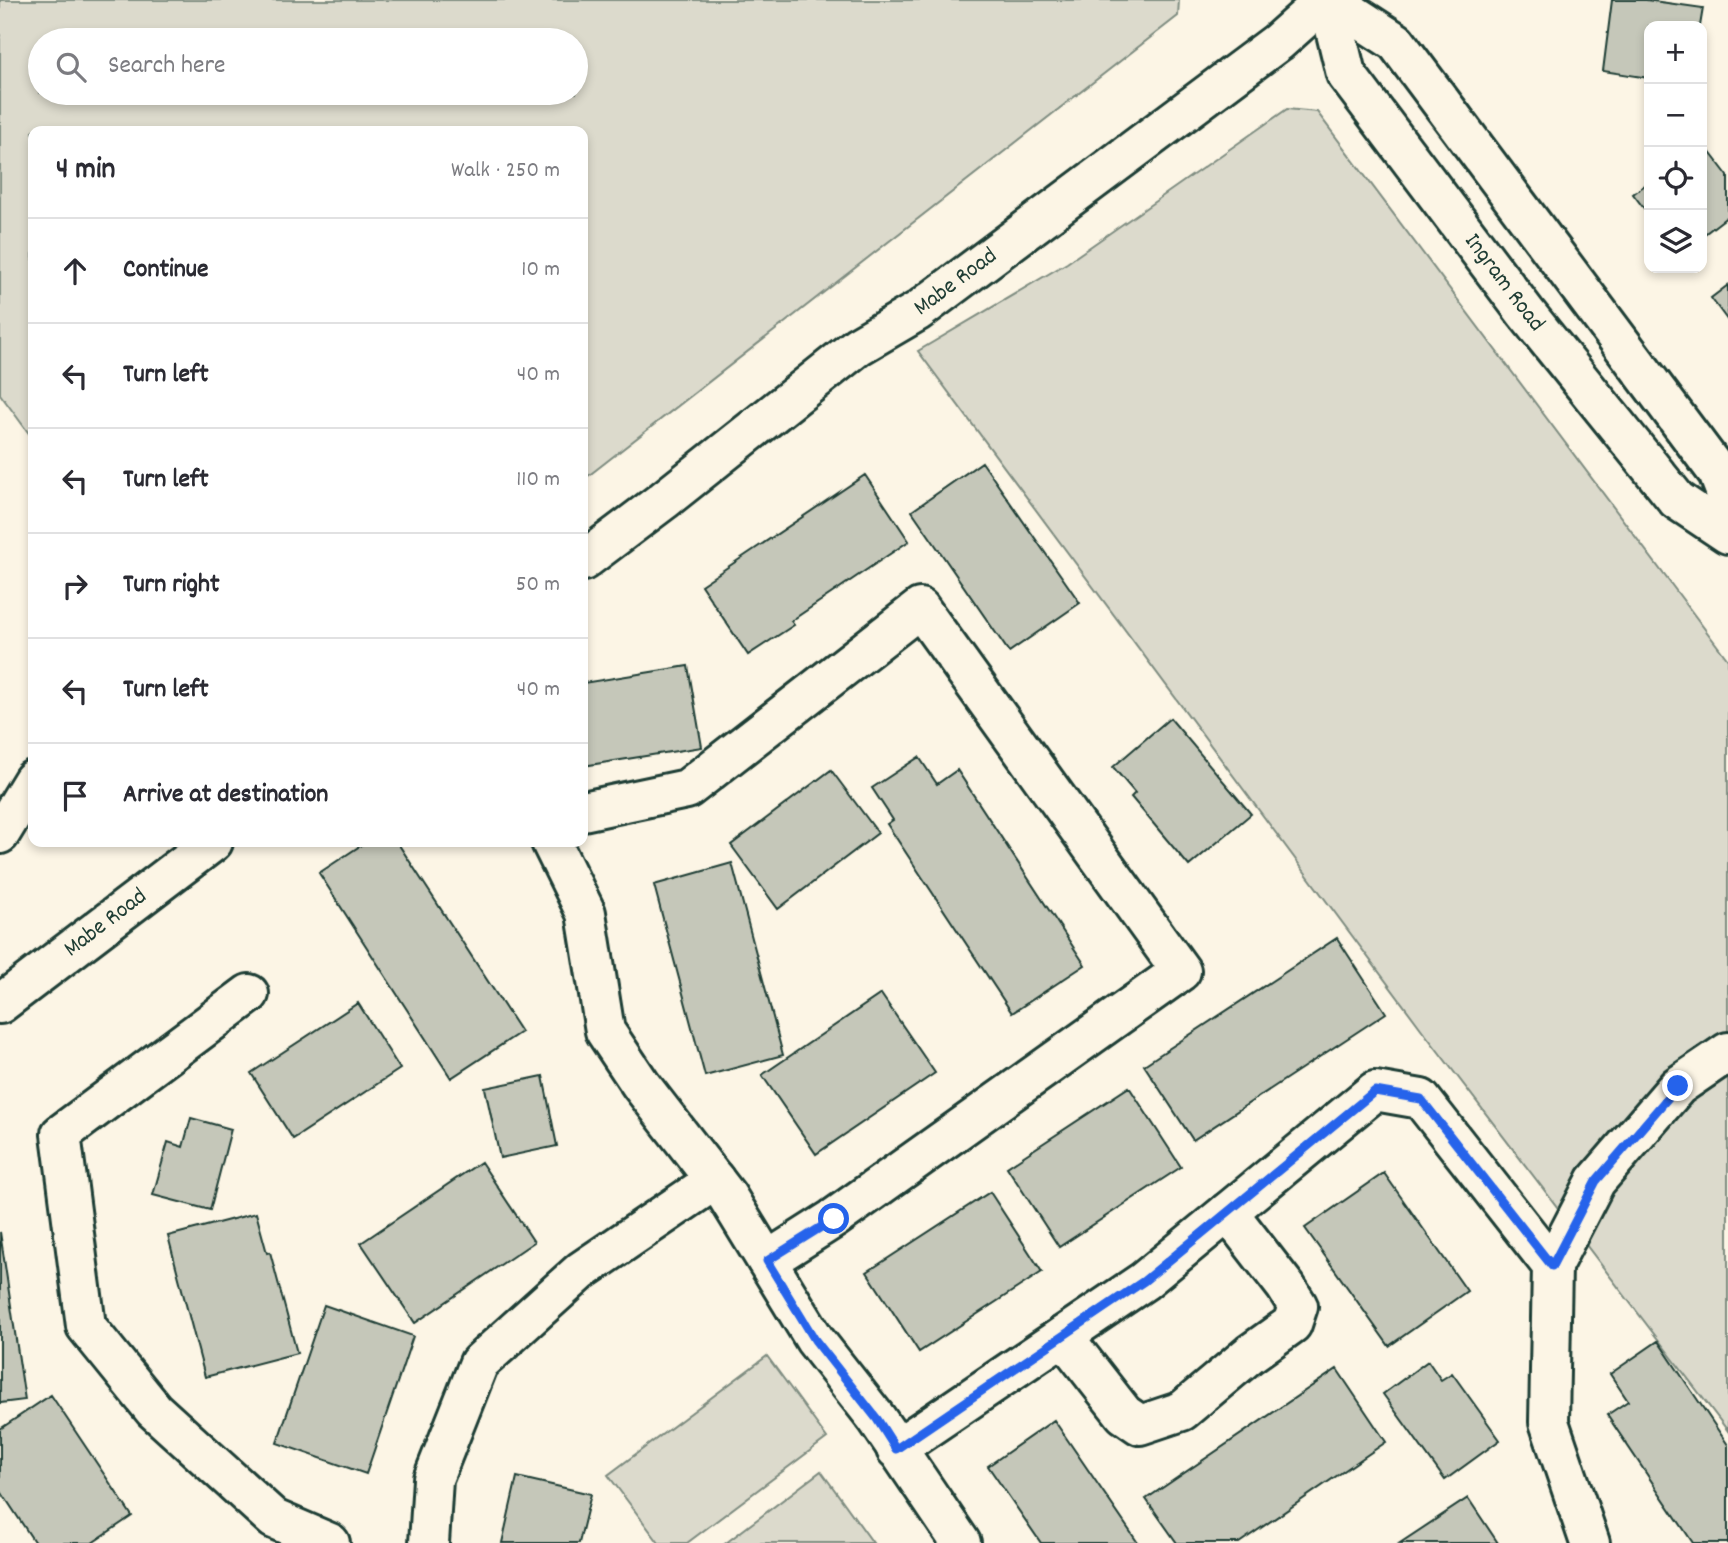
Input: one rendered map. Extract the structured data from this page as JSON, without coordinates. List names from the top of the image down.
{
  "streets": {
    "street": ["Mabe Road", "Ingram Road"]
  },
  "crossings": [
    ["Mabe Road", "Ingram Road"]
  ],
  "page": {
    "map_buttons": ["+", "−"],
    "search": "Search here",
    "heading": ["4 min", "Walk · 250 m"],
    "list": [
      ["Continue", "10 m"],
      ["Turn left", "40 m"],
      ["Turn left", "110 m"],
      ["Turn right", "50 m"],
      ["Turn left", "40 m"],
      "Arrive at destination"
    ]
  }
}
